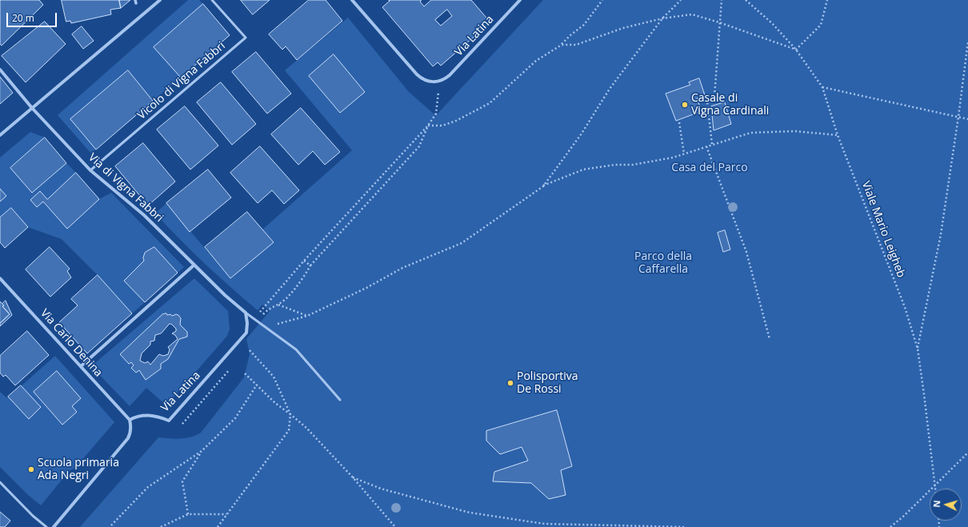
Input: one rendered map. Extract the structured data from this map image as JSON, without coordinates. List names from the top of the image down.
{
  "streets": {
    "street": ["Via Latina", "Via di Vigna Fabbri", "Via Carlo Denina"],
    "lane": ["Vicolo di Vigna Fabbri"],
    "path": ["Viale Mario Leigheb"]
  },
  "crossings": [
    ["Via Latina", "Via di Vigna Fabbri"],
    ["Via Latina", "Via Carlo Denina"],
    ["Vicolo di Vigna Fabbri", "Via di Vigna Fabbri"]
  ],
  "parks": ["Casa del Parco", "Parco della Caffarella"],
  "places": ["Casale di Vigna Cardinali", "Polisportiva De Rossi", "Scuola primaria Ada Negri"],
  "scale_bar": "20 m",
  "north": "left"
}
